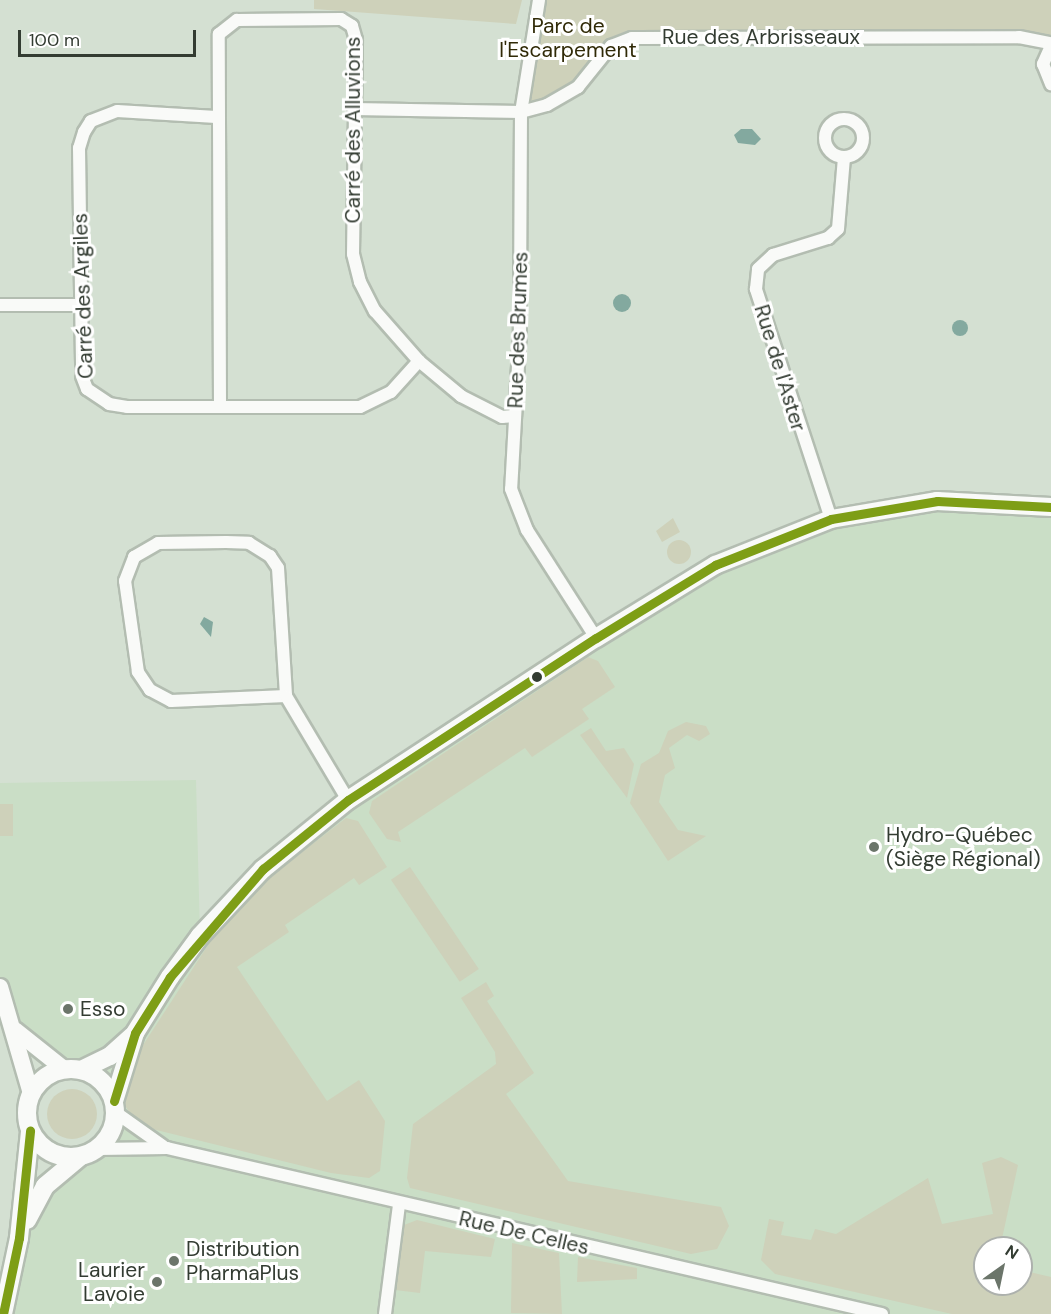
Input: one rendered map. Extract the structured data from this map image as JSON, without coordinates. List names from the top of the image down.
{
  "streets": {
    "street": [
      "Rue des Arbrisseaux",
      "Carré des Alluvions",
      "Carré des Argiles",
      "Rue des Brumes",
      "Rue de l'Aster",
      "Rue De Celles"
    ]
  },
  "crossings": [
    ["Rue des Arbrisseaux", "Carré des Alluvions"],
    ["Rue des Arbrisseaux", "Rue des Brumes"],
    ["Carré des Alluvions", "Carré des Argiles"],
    ["Carré des Alluvions", "Rue des Brumes"]
  ],
  "parks": ["Parc de l'Escarpement"],
  "places": [
    "Hydro-Québec (Siège Régional)",
    "Esso",
    "Distribution PharmaPlus",
    "Laurier Lavoie"
  ],
  "scale_bar": "100 m",
  "north": "top right"
}
